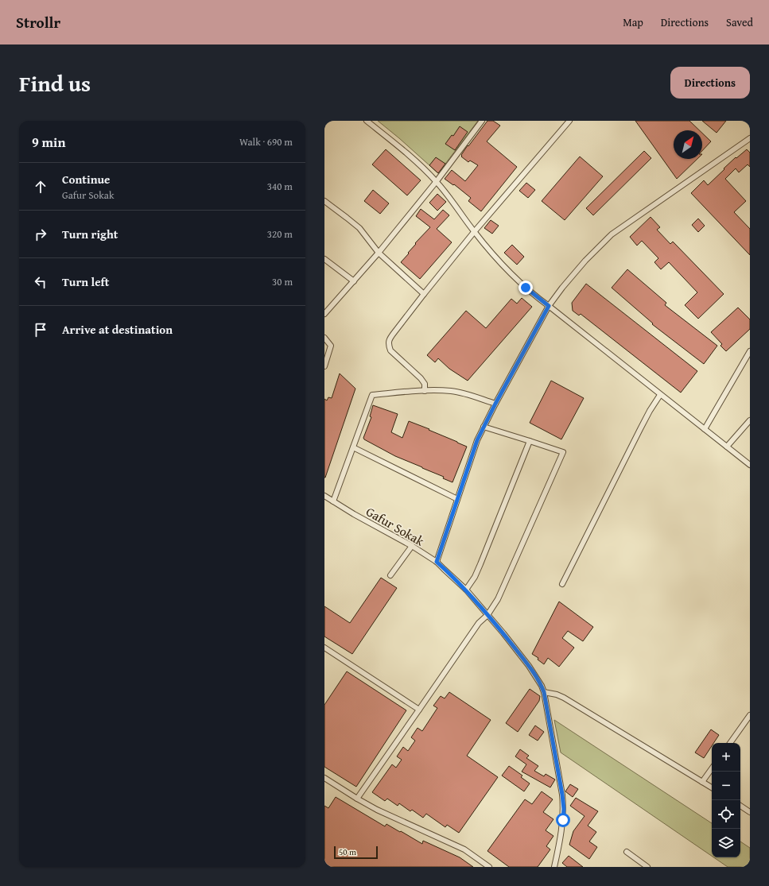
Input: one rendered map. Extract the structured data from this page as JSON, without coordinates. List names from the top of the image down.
{
  "streets": {
    "street": ["Gafur Sokak"]
  },
  "scale_bar": "50 m",
  "north": "top right",
  "page": {
    "header": "Strollr",
    "nav": ["Map", "Directions", "Saved"],
    "title": "Find us",
    "buttons": "Directions",
    "heading": ["9 min", "Walk · 690 m"],
    "list": [
      ["Continue", "Gafur Sokak", "340 m"],
      ["Turn right", "320 m"],
      ["Turn left", "30 m"],
      "Arrive at destination"
    ],
    "map_buttons": ["+", "−"],
    "scale": "50 m"
  }
}
